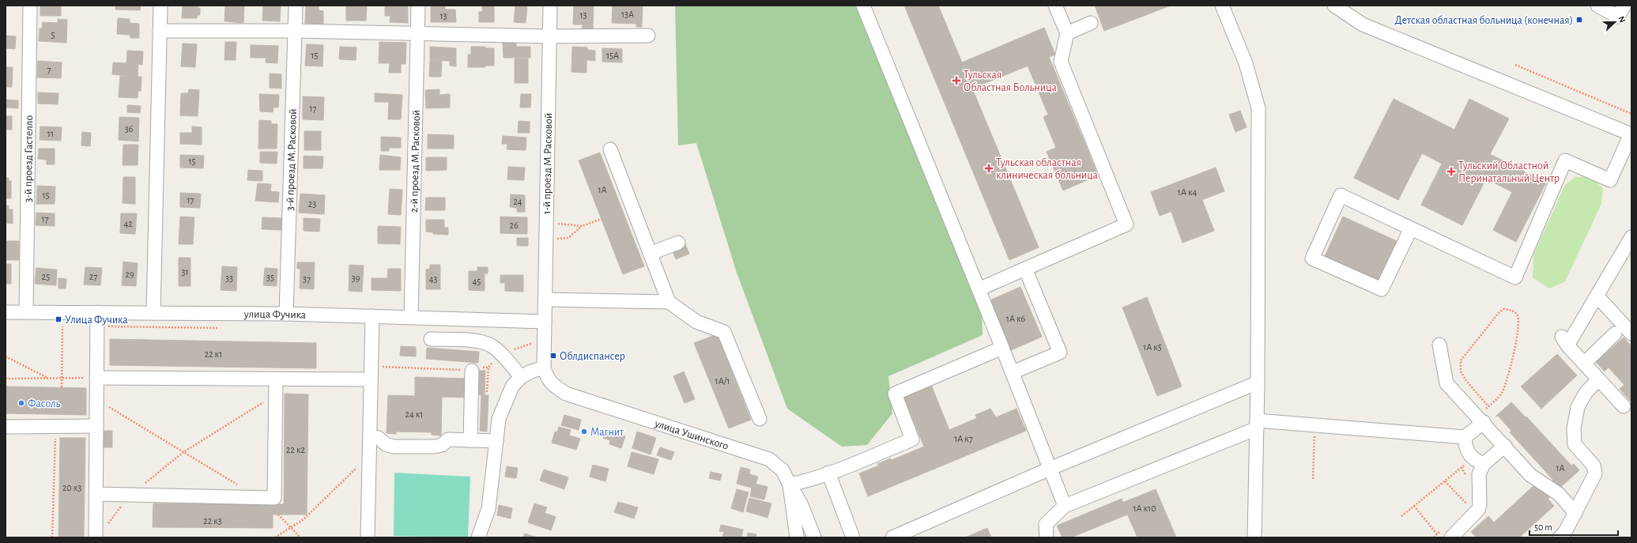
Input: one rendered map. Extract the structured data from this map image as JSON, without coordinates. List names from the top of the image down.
{
  "streets": {
    "street": [
      "3-й проезд Гастелло",
      "3-й проезд М.Расковой",
      "2-й проезд М.Расковой",
      "1-й проезд М.Расковой",
      "улица Фучика",
      "улица Ушинского"
    ]
  },
  "crossings": [
    ["3-й проезд Гастелло", "улица Фучика"],
    ["3-й проезд М.Расковой", "улица Фучика"],
    ["2-й проезд М.Расковой", "улица Фучика"],
    ["1-й проезд М.Расковой", "улица Фучика"],
    ["1-й проезд М.Расковой", "улица Ушинского"],
    ["улица Фучика", "улица Ушинского"]
  ],
  "places": {
    "transit": ["Детская областная больница (конечная)", "Улица Фучика", "Облдиспансер"],
    "health": ["Тульская Областная Больница", "Тульская областная клиническая больница", "Тульский Областной Перинатальный Центр"],
    "other": ["Фасоль", "Магнит"]
  },
  "house_numbers": [
    "13А",
    "13",
    "13",
    "5",
    "15",
    "15А",
    "7",
    "17",
    "36",
    "11",
    "15",
    "1А",
    "1А к4",
    "15",
    "17",
    "24",
    "23",
    "17",
    "42",
    "26",
    "31",
    "29",
    "25",
    "27",
    "35",
    "33",
    "39",
    "37",
    "43",
    "45",
    "1А к6",
    "1А к5",
    "22 к1",
    "1А/1",
    "24 к1",
    "1А к7",
    "22 к2",
    "1А",
    "20 к3",
    "1А к10",
    "22 к3"
  ],
  "scale_bar": "50 m",
  "north": "right"
}
